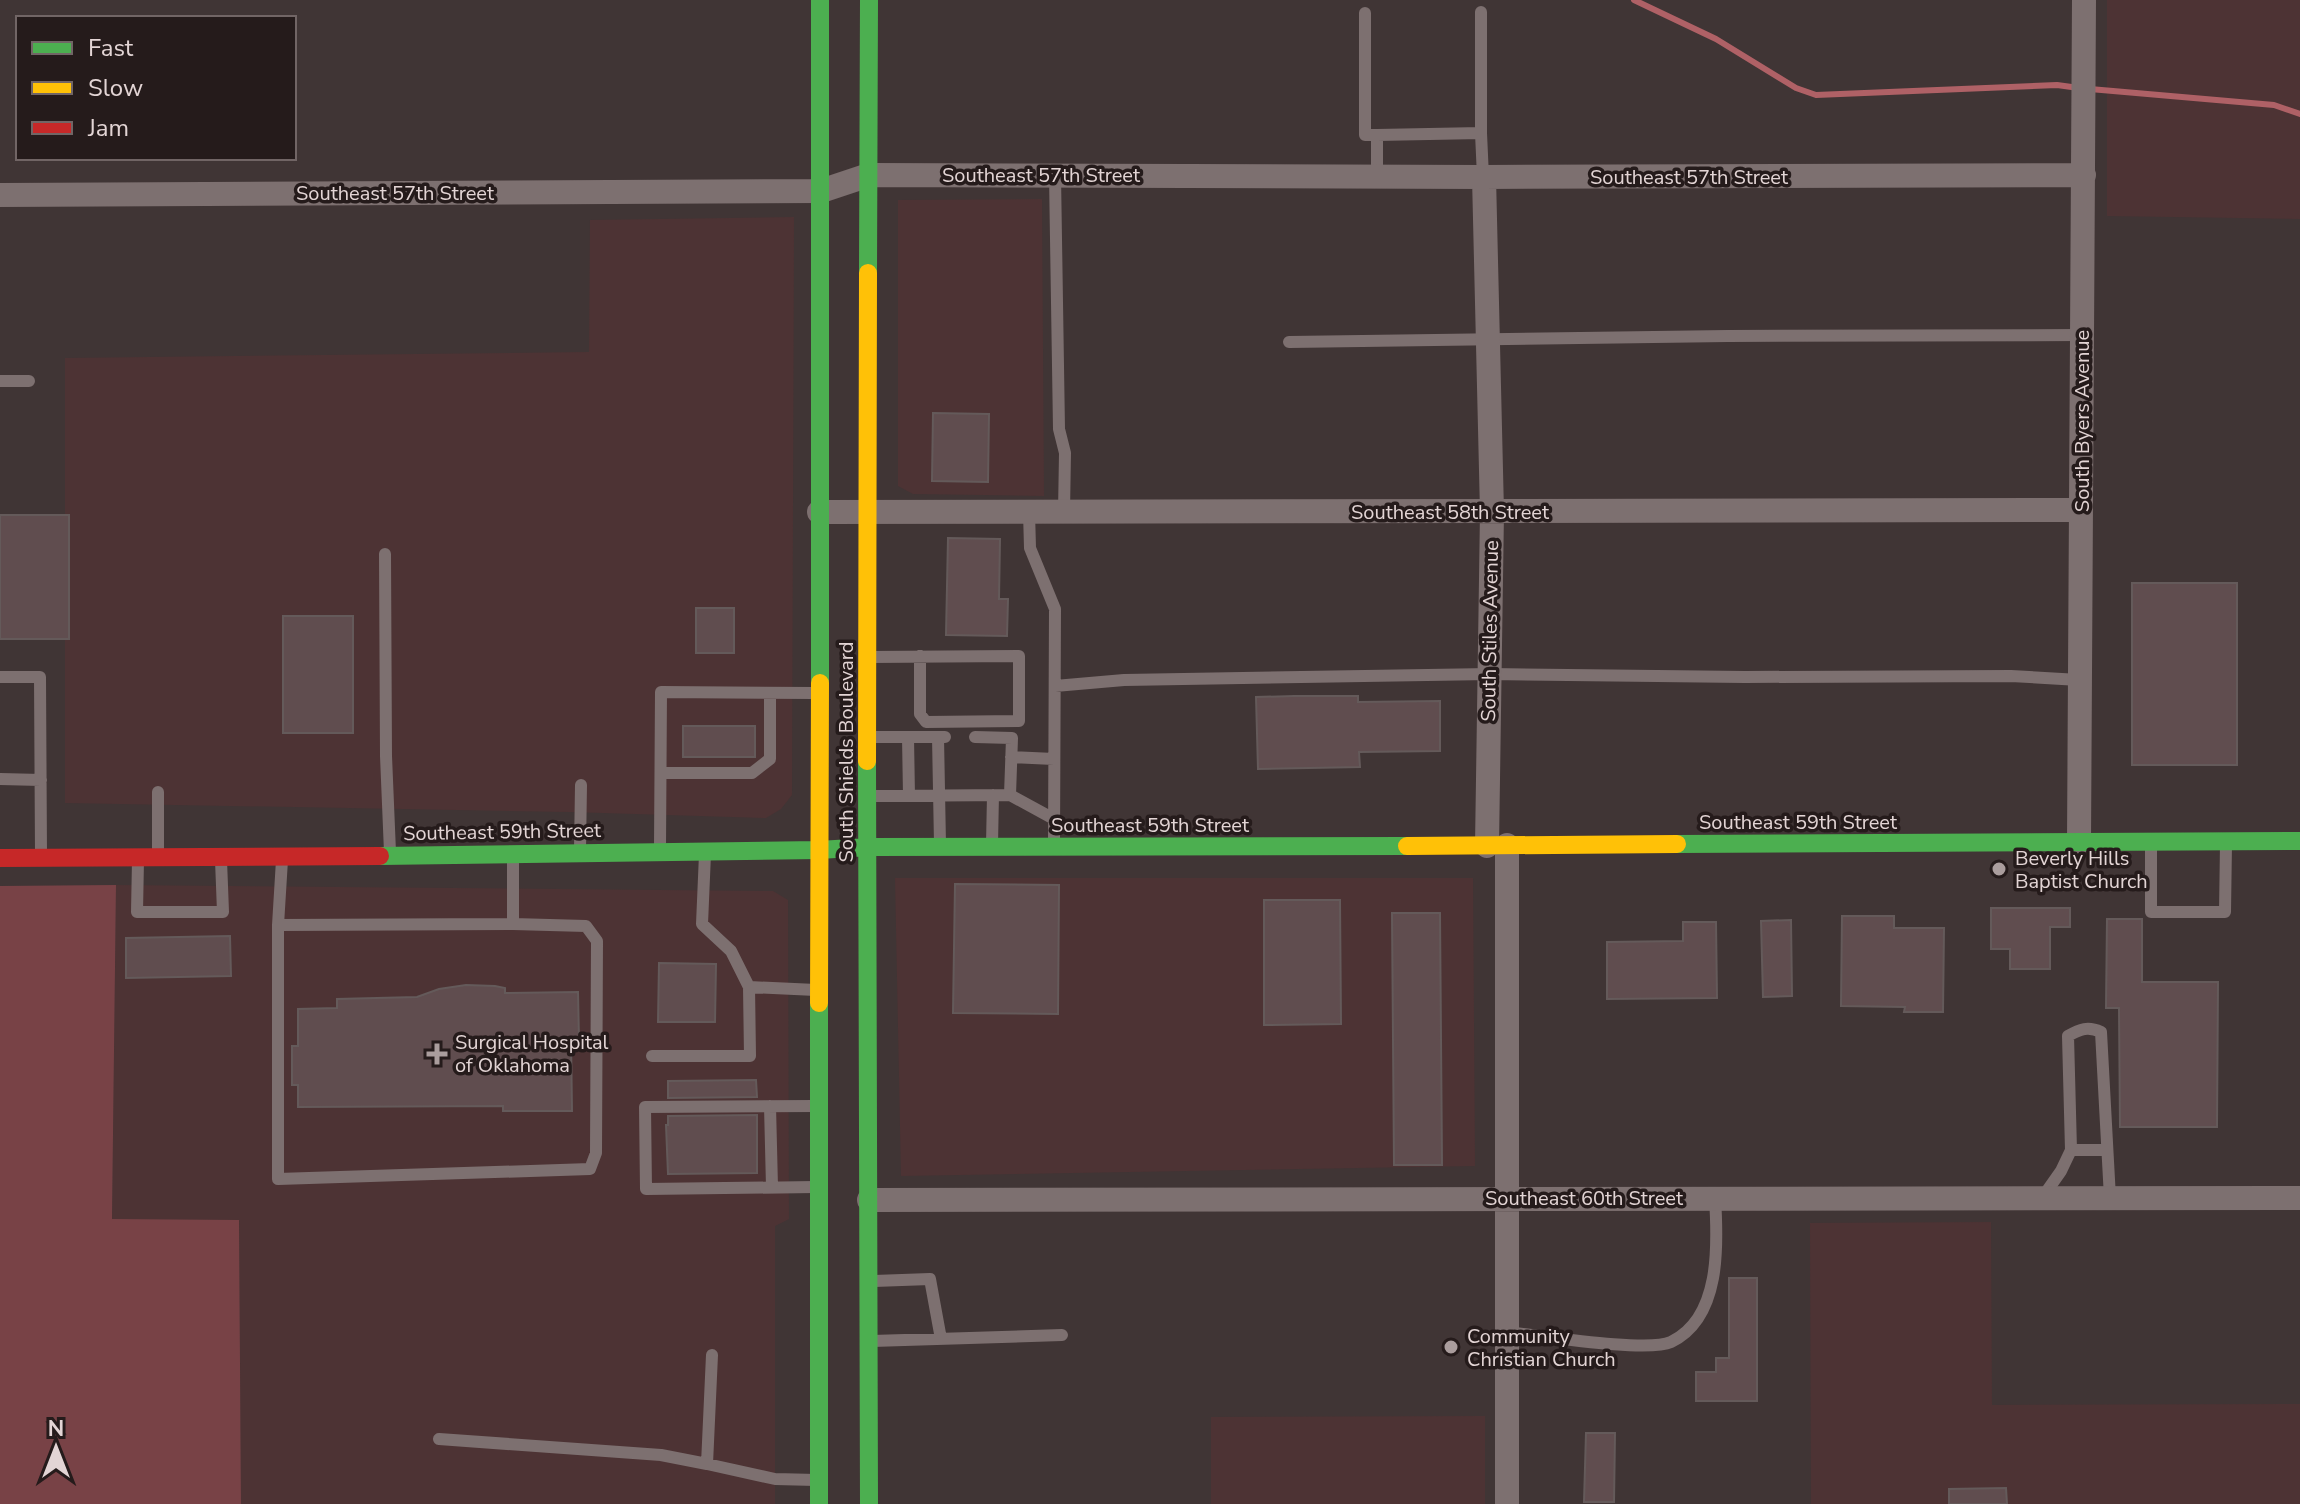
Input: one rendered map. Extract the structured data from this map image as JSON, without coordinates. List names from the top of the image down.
{
  "streets": {
    "main road": ["South Shields Boulevard", "Southeast 59th Street"],
    "street": [
      "Southeast 57th Street",
      "South Byers Avenue",
      "Southeast 58th Street",
      "South Stiles Avenue",
      "Southeast 60th Street"
    ]
  },
  "crossings": [
    ["Southeast 57th Street", "South Byers Avenue"],
    ["Southeast 57th Street", "South Stiles Avenue"],
    ["Southeast 57th Street", "South Shields Boulevard"],
    ["South Byers Avenue", "Southeast 58th Street"],
    ["South Byers Avenue", "Southeast 59th Street"],
    ["Southeast 58th Street", "South Stiles Avenue"],
    ["Southeast 58th Street", "South Shields Boulevard"],
    ["South Stiles Avenue", "Southeast 59th Street"],
    ["South Stiles Avenue", "Southeast 60th Street"],
    ["South Shields Boulevard", "Southeast 59th Street"],
    ["South Shields Boulevard", "Southeast 60th Street"]
  ],
  "places": {
    "other": ["Beverly Hills Baptist Church", "Community Christian Church"],
    "health": ["Surgical Hospital of Oklahoma"]
  },
  "legend": ["Fast", "Slow", "Jam"],
  "north": "top"
}
